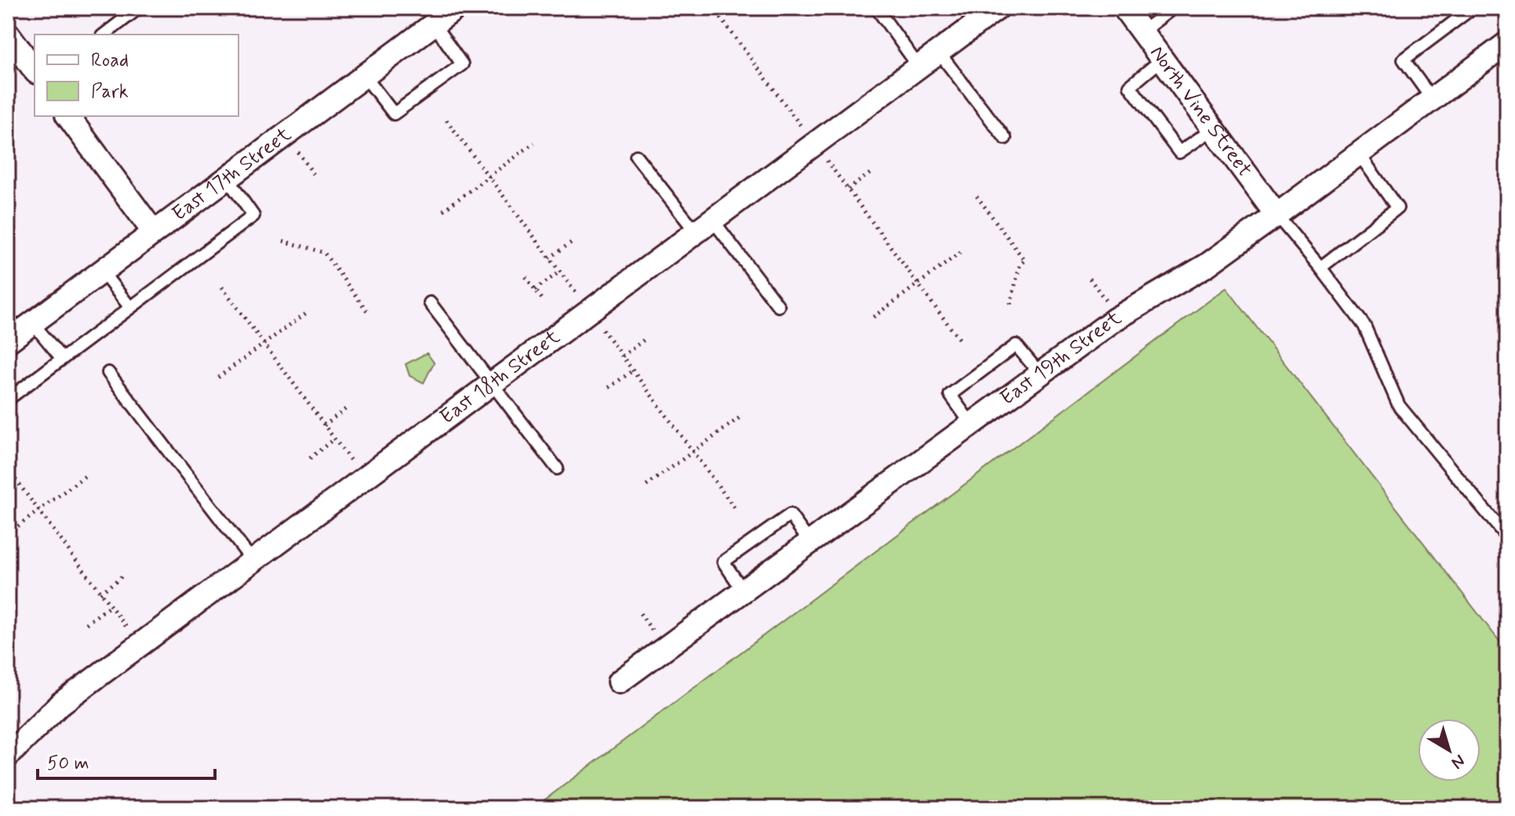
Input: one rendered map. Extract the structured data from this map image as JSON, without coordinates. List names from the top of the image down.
{
  "streets": {
    "street": [
      "North Vine Street",
      "East 17th Street",
      "East 19th Street",
      "East 18th Street"
    ]
  },
  "crossings": [
    ["North Vine Street", "East 19th Street"]
  ],
  "legend": ["Road", "Park"],
  "scale_bar": "50 m",
  "north": "bottom right"
}
